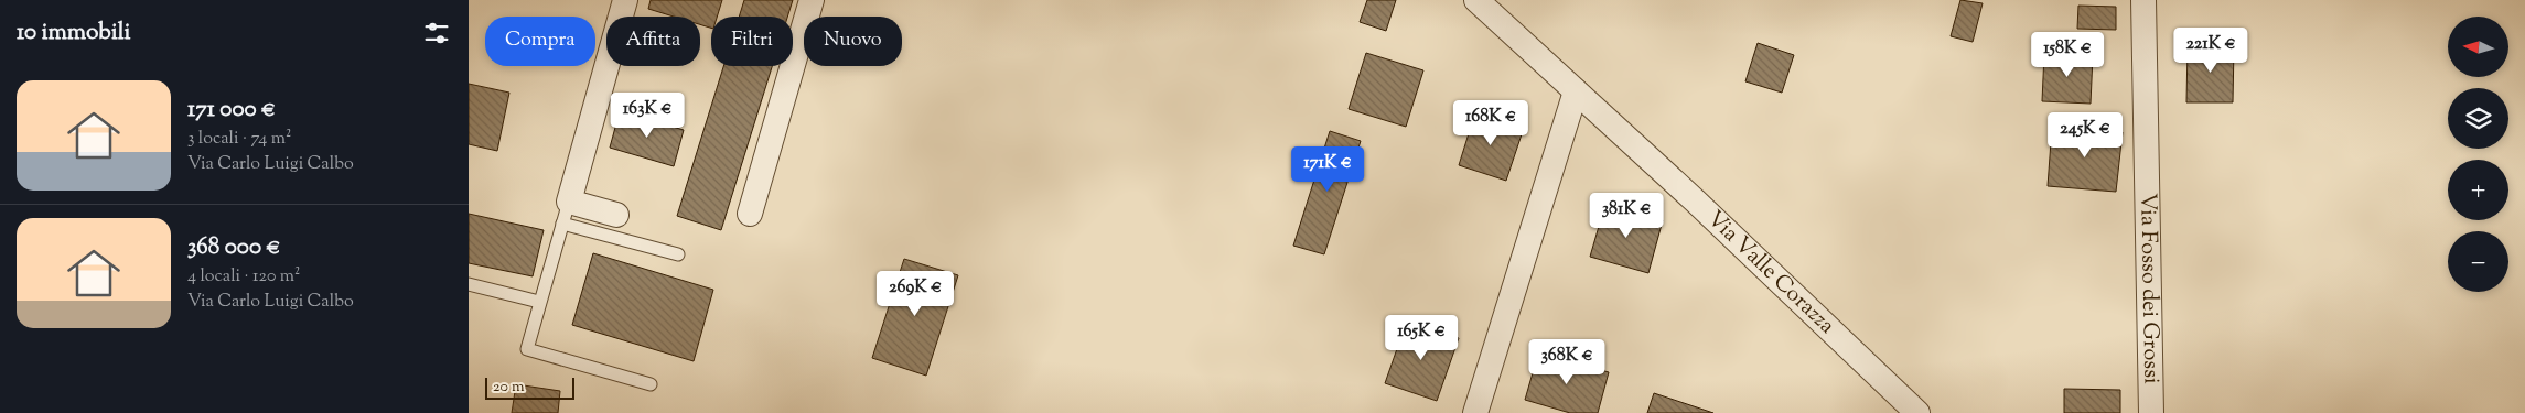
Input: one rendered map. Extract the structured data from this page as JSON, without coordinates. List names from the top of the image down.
{
  "streets": {
    "street": ["Via Valle Corazza", "Via Fosso dei Grossi"]
  },
  "scale_bar": "20 m",
  "north": "left",
  "page": {
    "heading": "10 immobili",
    "map_buttons": ["+", "−"],
    "chip": [
      "Compra",
      "Affitta",
      "Filtri",
      "Nuovo"
    ],
    "price": [
      "221K €",
      "158K €",
      "163K €",
      "168K €",
      "245K €",
      "171K €",
      "381K €",
      "269K €",
      "165K €",
      "368K €"
    ],
    "list": [
      {
        "name": "171 000 €",
        "note": "3 locali · 74 m² · Via Carlo Luigi Calbo"
      },
      {
        "name": "368 000 €",
        "note": "4 locali · 120 m² · Via Carlo Luigi Calbo"
      }
    ],
    "scale": "20 m"
  }
}
